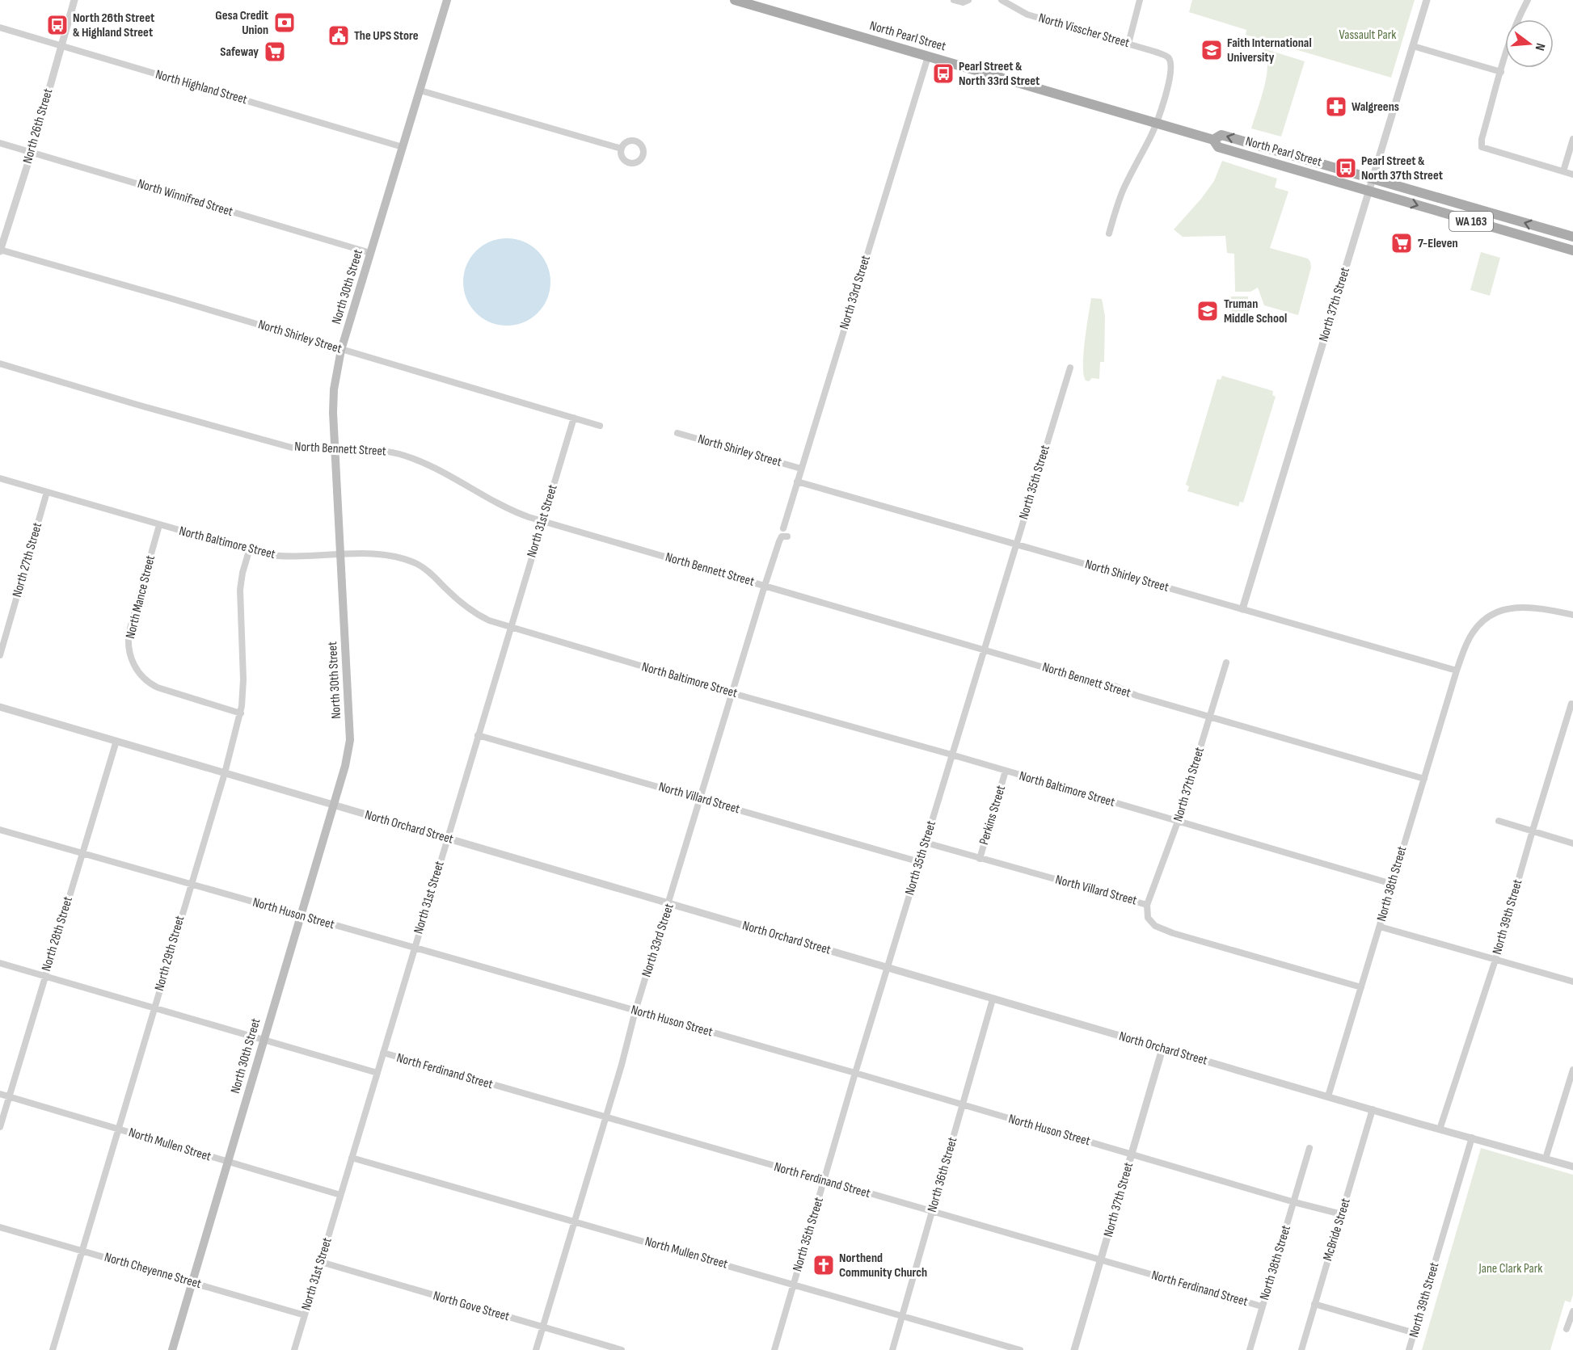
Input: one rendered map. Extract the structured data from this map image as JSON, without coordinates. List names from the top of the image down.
{
  "streets": {
    "main road": ["North Pearl Street", "WA 163", "North 30th Street"],
    "street": [
      "North Visscher Street",
      "North Highland Street",
      "North 26th Street",
      "North Winnifred Street",
      "North 33rd Street",
      "North 37th Street",
      "North Shirley Street",
      "North Bennett Street",
      "North 35th Street",
      "North 31st Street",
      "North Baltimore Street",
      "North 27th Street",
      "North Mance Street",
      "North Villard Street",
      "Perkins Street",
      "North Orchard Street",
      "North 38th Street",
      "North Huson Street",
      "North 39th Street",
      "North 28th Street",
      "North 29th Street",
      "North Ferdinand Street",
      "North Mullen Street",
      "North 36th Street",
      "McBride Street",
      "North Cheyenne Street",
      "North Gove Street"
    ]
  },
  "crossings": [
    ["North Visscher Street", "North Pearl Street"],
    ["North Pearl Street", "North 33rd Street"],
    ["North Pearl Street", "North 37th Street"],
    ["North Highland Street", "North 26th Street"],
    ["North Highland Street", "North 30th Street"],
    ["North 26th Street", "North Winnifred Street"],
    ["North 26th Street", "North Shirley Street"],
    ["North Winnifred Street", "North 30th Street"],
    ["North 30th Street", "North Shirley Street"],
    ["North 30th Street", "North Bennett Street"],
    ["North 30th Street", "North Baltimore Street"],
    ["North 30th Street", "North Orchard Street"],
    ["North 30th Street", "North Huson Street"],
    ["North 30th Street", "North Ferdinand Street"],
    ["North 30th Street", "North Mullen Street"],
    ["North 30th Street", "North Cheyenne Street"],
    ["North 33rd Street", "North Shirley Street"],
    ["North 33rd Street", "North Bennett Street"],
    ["North 33rd Street", "North Baltimore Street"],
    ["North 33rd Street", "North Villard Street"],
    ["North 33rd Street", "North Orchard Street"],
    ["North 33rd Street", "North Huson Street"],
    ["North 33rd Street", "North Ferdinand Street"],
    ["North 33rd Street", "North Mullen Street"],
    ["North 33rd Street", "North Gove Street"],
    ["North 37th Street", "North Shirley Street"],
    ["North 37th Street", "North Bennett Street"],
    ["North 37th Street", "North Baltimore Street"],
    ["North 37th Street", "North Villard Street"],
    ["North 37th Street", "North Orchard Street"],
    ["North 37th Street", "North Huson Street"],
    ["North 37th Street", "North Ferdinand Street"],
    ["North Shirley Street", "North 35th Street"],
    ["North Shirley Street", "North 31st Street"],
    ["North Shirley Street", "North 38th Street"],
    ["North Bennett Street", "North 35th Street"],
    ["North Bennett Street", "North 31st Street"],
    ["North Bennett Street", "North 38th Street"],
    ["North 35th Street", "North Baltimore Street"],
    ["North 35th Street", "North Villard Street"],
    ["North 35th Street", "North Orchard Street"],
    ["North 35th Street", "North Huson Street"],
    ["North 35th Street", "North Ferdinand Street"],
    ["North 35th Street", "North Mullen Street"],
    ["North 31st Street", "North Baltimore Street"],
    ["North 31st Street", "North Villard Street"],
    ["North 31st Street", "North Orchard Street"],
    ["North 31st Street", "North Huson Street"],
    ["North 31st Street", "North Ferdinand Street"],
    ["North 31st Street", "North Mullen Street"],
    ["North 31st Street", "North Cheyenne Street"],
    ["North 31st Street", "North Gove Street"],
    ["North Baltimore Street", "North 27th Street"],
    ["North Baltimore Street", "North Mance Street"],
    ["North Baltimore Street", "Perkins Street"],
    ["North Baltimore Street", "North 38th Street"],
    ["North Baltimore Street", "North 29th Street"],
    ["North Mance Street", "North 29th Street"],
    ["North Villard Street", "Perkins Street"],
    ["North Villard Street", "North 38th Street"],
    ["North Orchard Street", "North 38th Street"],
    ["North Orchard Street", "North 39th Street"],
    ["North Orchard Street", "North 28th Street"],
    ["North Orchard Street", "North 29th Street"],
    ["North Orchard Street", "North 36th Street"],
    ["North Orchard Street", "McBride Street"],
    ["North 38th Street", "North Huson Street"],
    ["North 38th Street", "North Ferdinand Street"],
    ["North Huson Street", "North 28th Street"],
    ["North Huson Street", "North 29th Street"],
    ["North Huson Street", "North 36th Street"],
    ["North Huson Street", "McBride Street"],
    ["North 28th Street", "North Ferdinand Street"],
    ["North 28th Street", "North Mullen Street"],
    ["North 29th Street", "North Ferdinand Street"],
    ["North 29th Street", "North Mullen Street"],
    ["North 29th Street", "North Cheyenne Street"],
    ["North Ferdinand Street", "North 36th Street"],
    ["North Mullen Street", "North 36th Street"]
  ],
  "parks": ["Vassault Park", "Jane Clark Park"],
  "places": {
    "bank": ["Gesa Credit Union"],
    "bus stop": ["North 26th Street & Highland Street", "Pearl Street & North 33rd Street", "Pearl Street & North 37th Street"],
    "public building": ["The UPS Store"],
    "school or university": ["Faith International University", "Truman Middle School"],
    "supermarket": ["Safeway", "7-Eleven"],
    "pharmacy": ["Walgreens"],
    "church": ["Northend Community Church"]
  },
  "north": "right"
}
